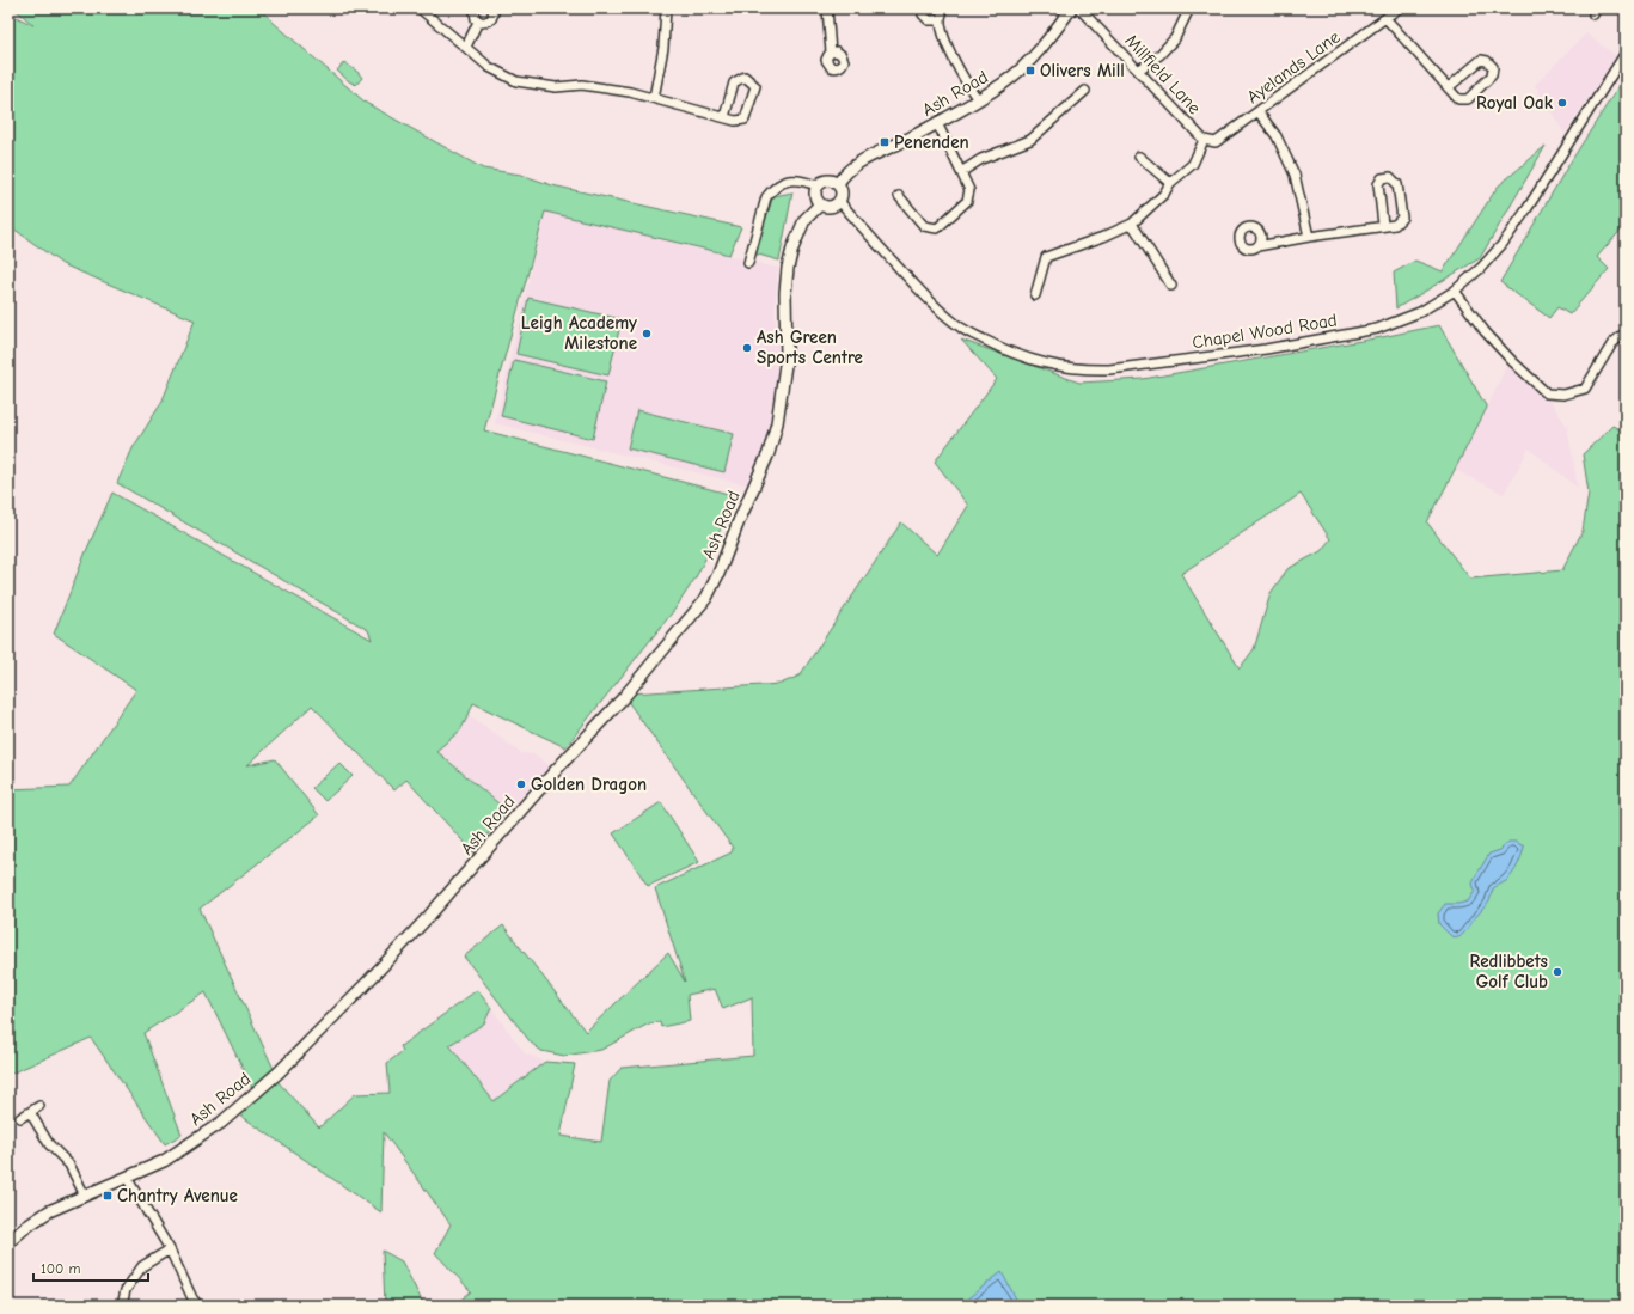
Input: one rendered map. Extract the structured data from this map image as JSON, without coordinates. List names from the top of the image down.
{
  "streets": {
    "street": [
      "Ayelands Lane",
      "Millfield Lane",
      "Ash Road",
      "Chapel Wood Road"
    ]
  },
  "crossings": [
    ["Ayelands Lane", "Millfield Lane"],
    ["Ash Road", "Chapel Wood Road"]
  ],
  "places": {
    "transit": ["Olivers Mill", "Penenden", "Chantry Avenue"],
    "other": [
      "Royal Oak",
      "Leigh Academy Milestone",
      "Ash Green Sports Centre",
      "Golden Dragon",
      "Redlibbets Golf Club"
    ]
  },
  "scale_bar": "100 m"
}
